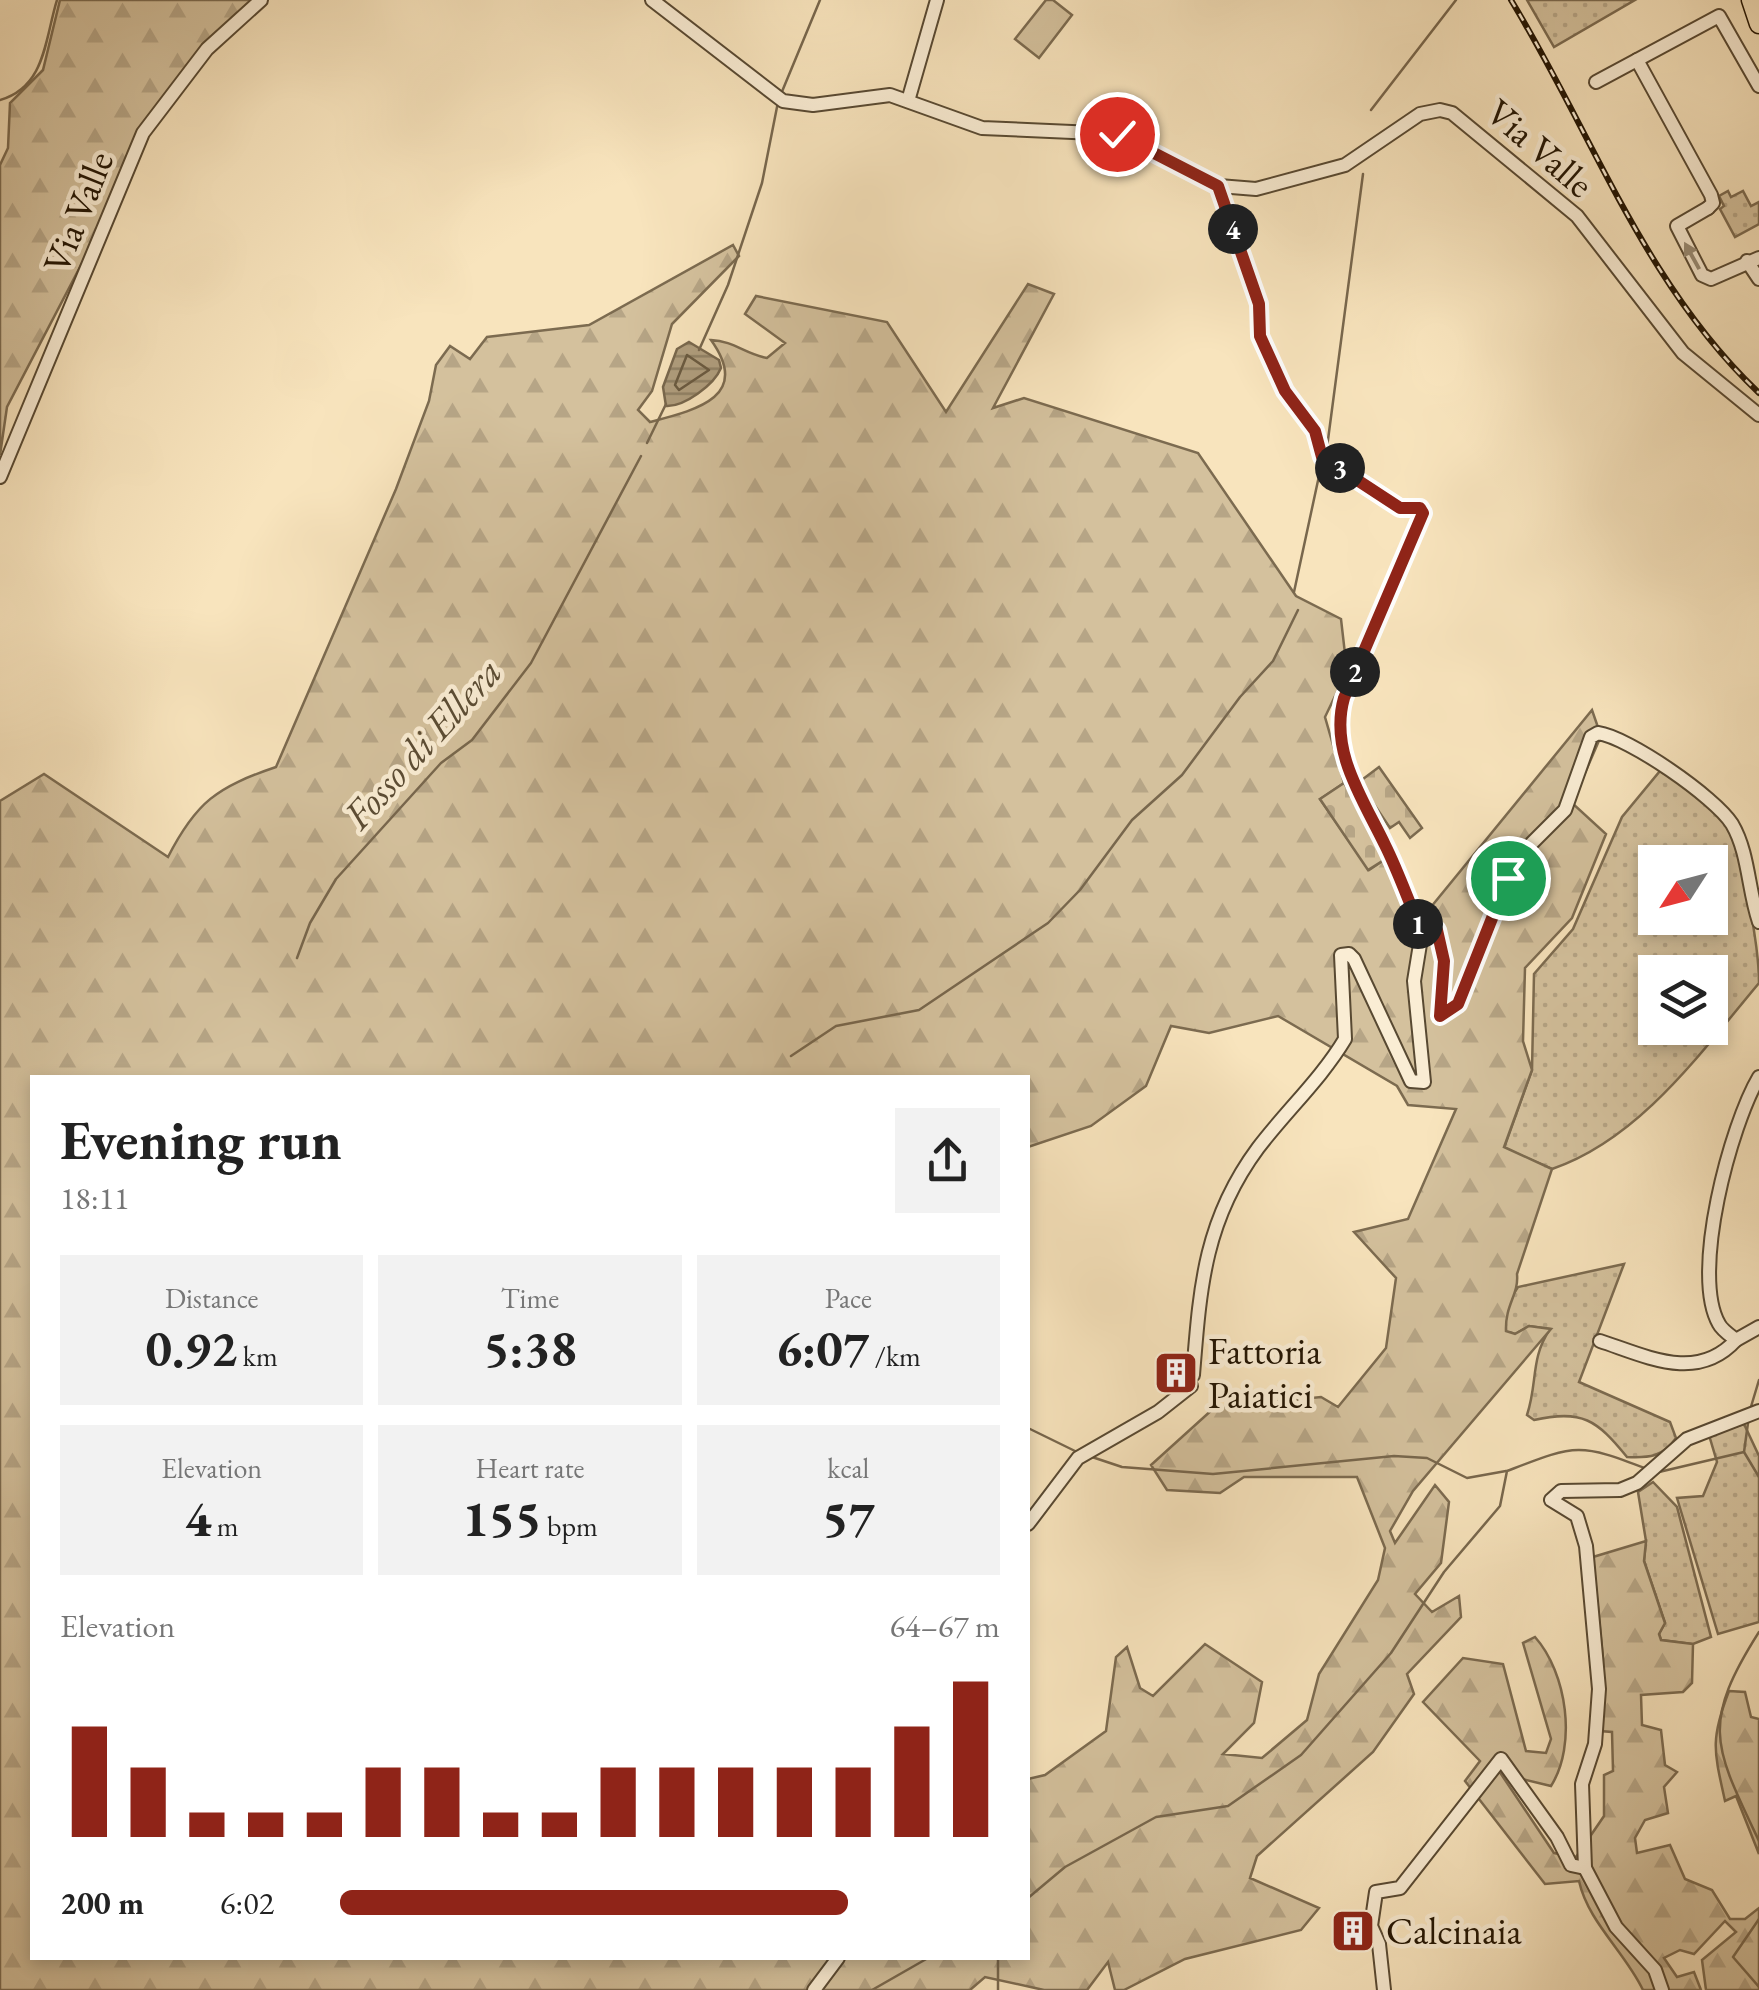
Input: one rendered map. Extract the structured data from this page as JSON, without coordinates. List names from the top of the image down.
{
  "streets": {
    "street": ["Via Valle"]
  },
  "water": ["Fosso di Ellera"],
  "places": {
    "building": ["Fattoria Paiatici", "Calcinaia"]
  },
  "north": "bottom left",
  "page": {
    "pins": [
      "4",
      "3",
      "2",
      "1"
    ],
    "heading": ["Evening run", "18:11"],
    "stats": [
      ["Distance", "0.92 km"],
      ["Time", "5:38"],
      ["Pace", "6:07 /km"],
      ["Elevation", "4 m"],
      ["Heart rate", "155 bpm"],
      ["kcal", "57"]
    ],
    "chart": ["Elevation", "64–67 m"],
    "list": [
      {
        "name": "200 m",
        "note": "6:02"
      }
    ]
  }
}
